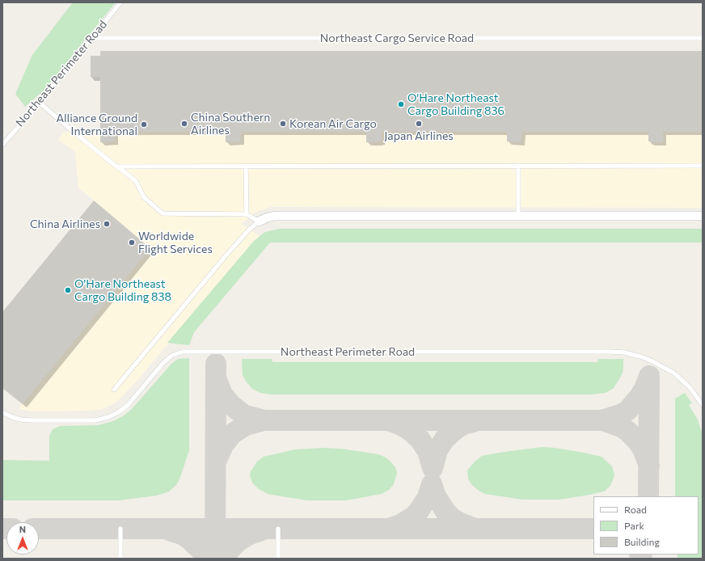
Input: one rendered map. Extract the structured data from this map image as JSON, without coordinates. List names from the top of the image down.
{
  "streets": {
    "lane": ["Northeast Cargo Service Road", "Northeast Perimeter Road"]
  },
  "crossings": [
    ["Northeast Cargo Service Road", "Northeast Perimeter Road"]
  ],
  "places": [
    "O'Hare Northeast Cargo Building 836",
    "China Southern Airlines",
    "Korean Air Cargo",
    "Japan Airlines",
    "Alliance Ground International",
    "China Airlines",
    "Worldwide Flight Services",
    "O'Hare Northeast Cargo Building 838"
  ],
  "legend": ["Road", "Park", "Building"],
  "north": "top"
}
